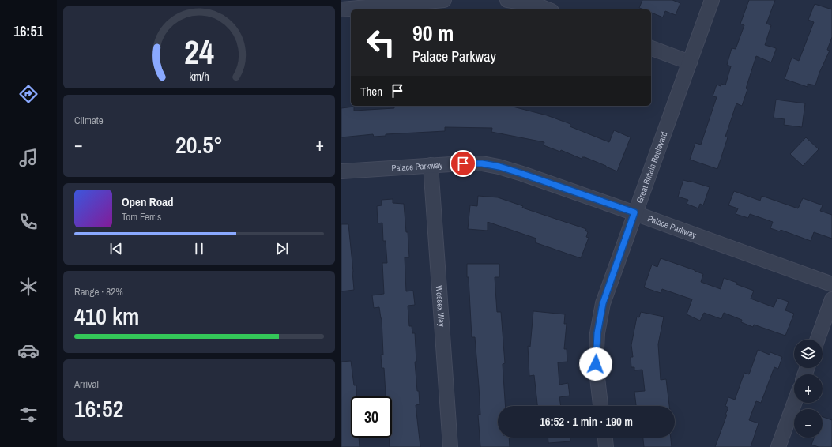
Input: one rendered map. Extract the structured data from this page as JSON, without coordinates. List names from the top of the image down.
{
  "streets": {
    "street": ["Palace Parkway", "Great Britain Boulevard", "Wessex Way"]
  },
  "crossings": [
    ["Palace Parkway", "Great Britain Boulevard"],
    ["Palace Parkway", "Wessex Way"]
  ],
  "page": {
    "tabs": "16:51",
    "turn": ["90 m", "Palace Parkway"],
    "then": "Then",
    "tile": [
      "Climate",
      ["Range · 82%", "410 km"],
      ["Arrival", "16:52"]
    ],
    "heat": ["−", "20.5°", "+"],
    "song": ["Open Road", "Tom Ferris"],
    "map_buttons": ["+", "−"],
    "limit": "30",
    "trip": "16:52 · 1 min · 190 m",
    "gauge": ["24", "km/h"]
  }
}
